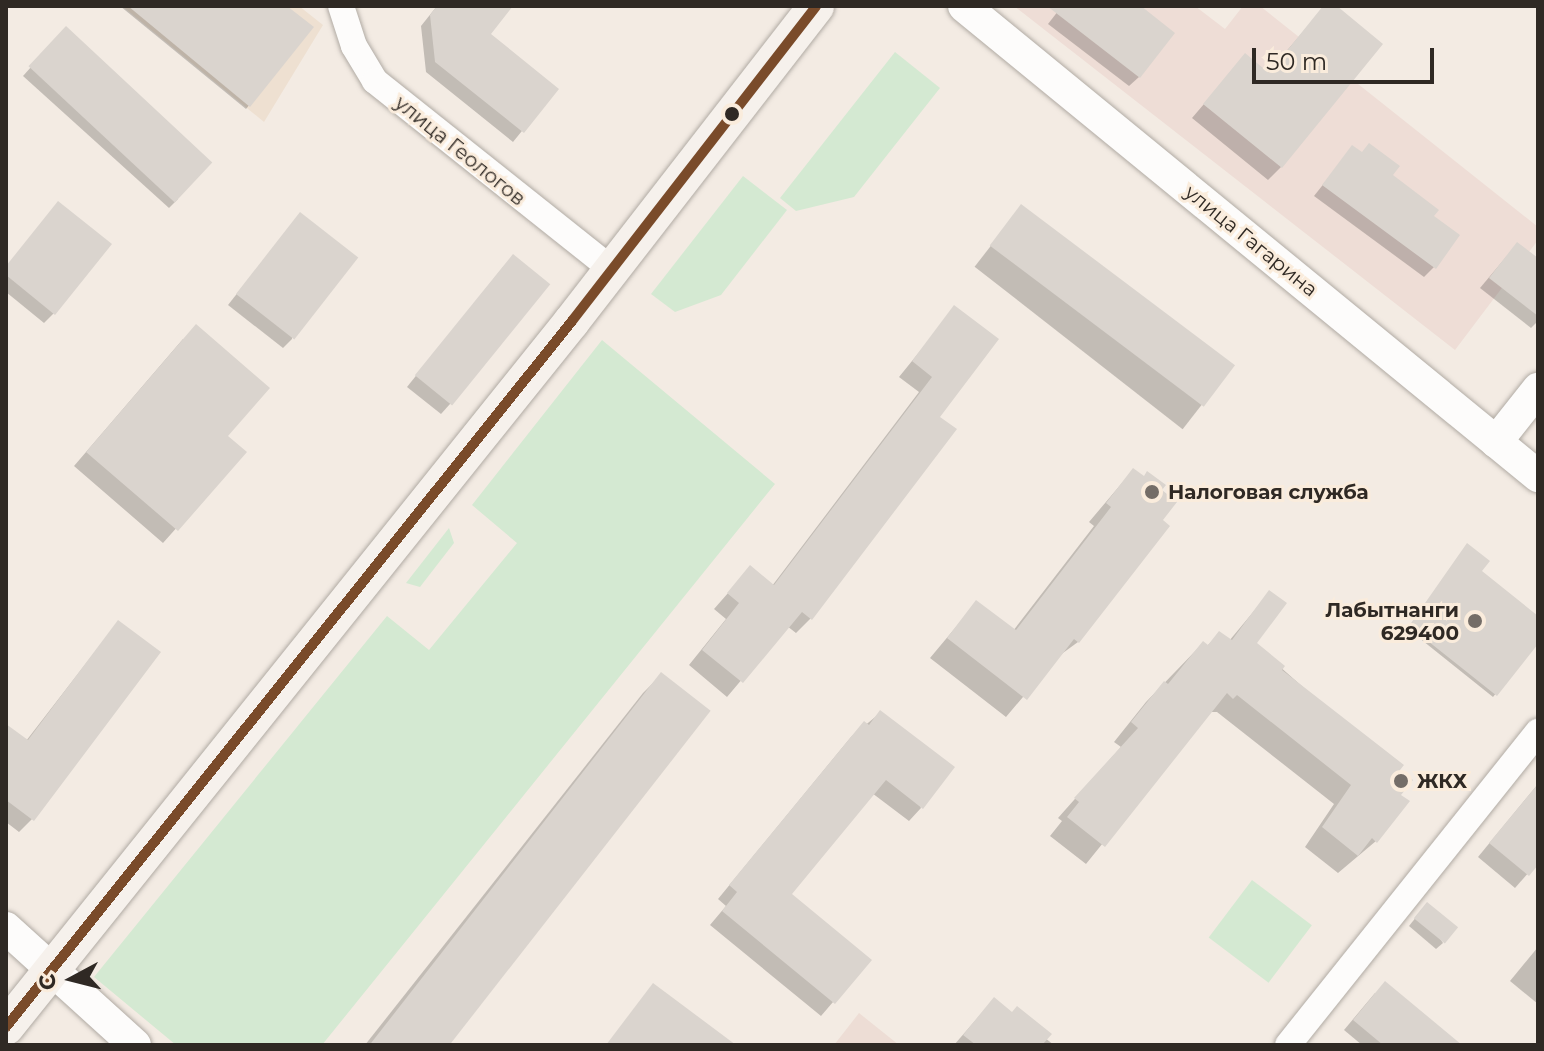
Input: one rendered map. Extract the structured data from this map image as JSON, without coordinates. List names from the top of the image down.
{
  "streets": {
    "street": ["улица Геологов", "улица Гагарина"]
  },
  "places": ["Налоговая служба", "Лабытнанги 629400", "ЖКХ"],
  "scale_bar": "50 m",
  "north": "left"
}
